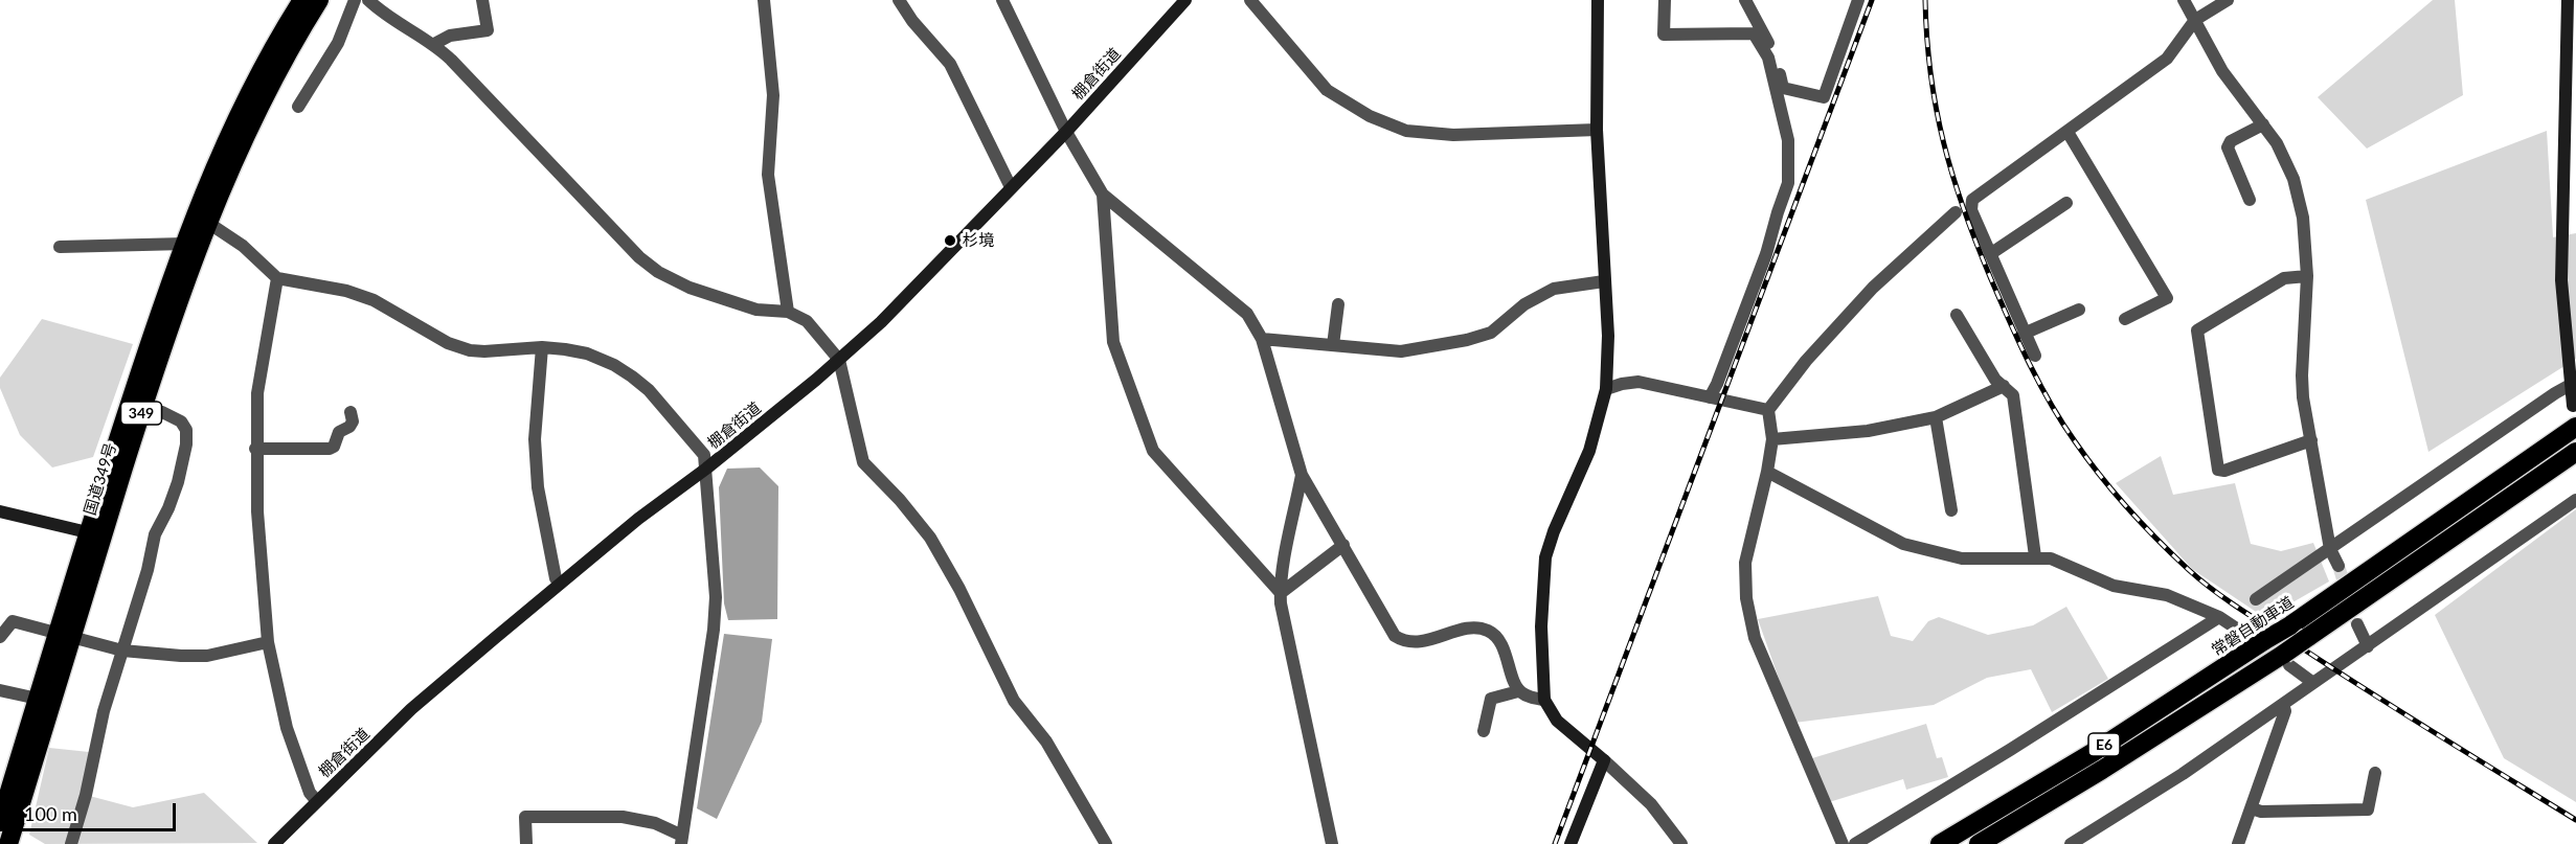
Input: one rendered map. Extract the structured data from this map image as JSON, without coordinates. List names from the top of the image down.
{
  "streets": {
    "highway": [
      "349",
      "国道349号",
      "常磐自動車道",
      "E6"
    ],
    "street": ["棚倉街道"]
  },
  "places": ["杉境"],
  "scale_bar": "100 m"
}
